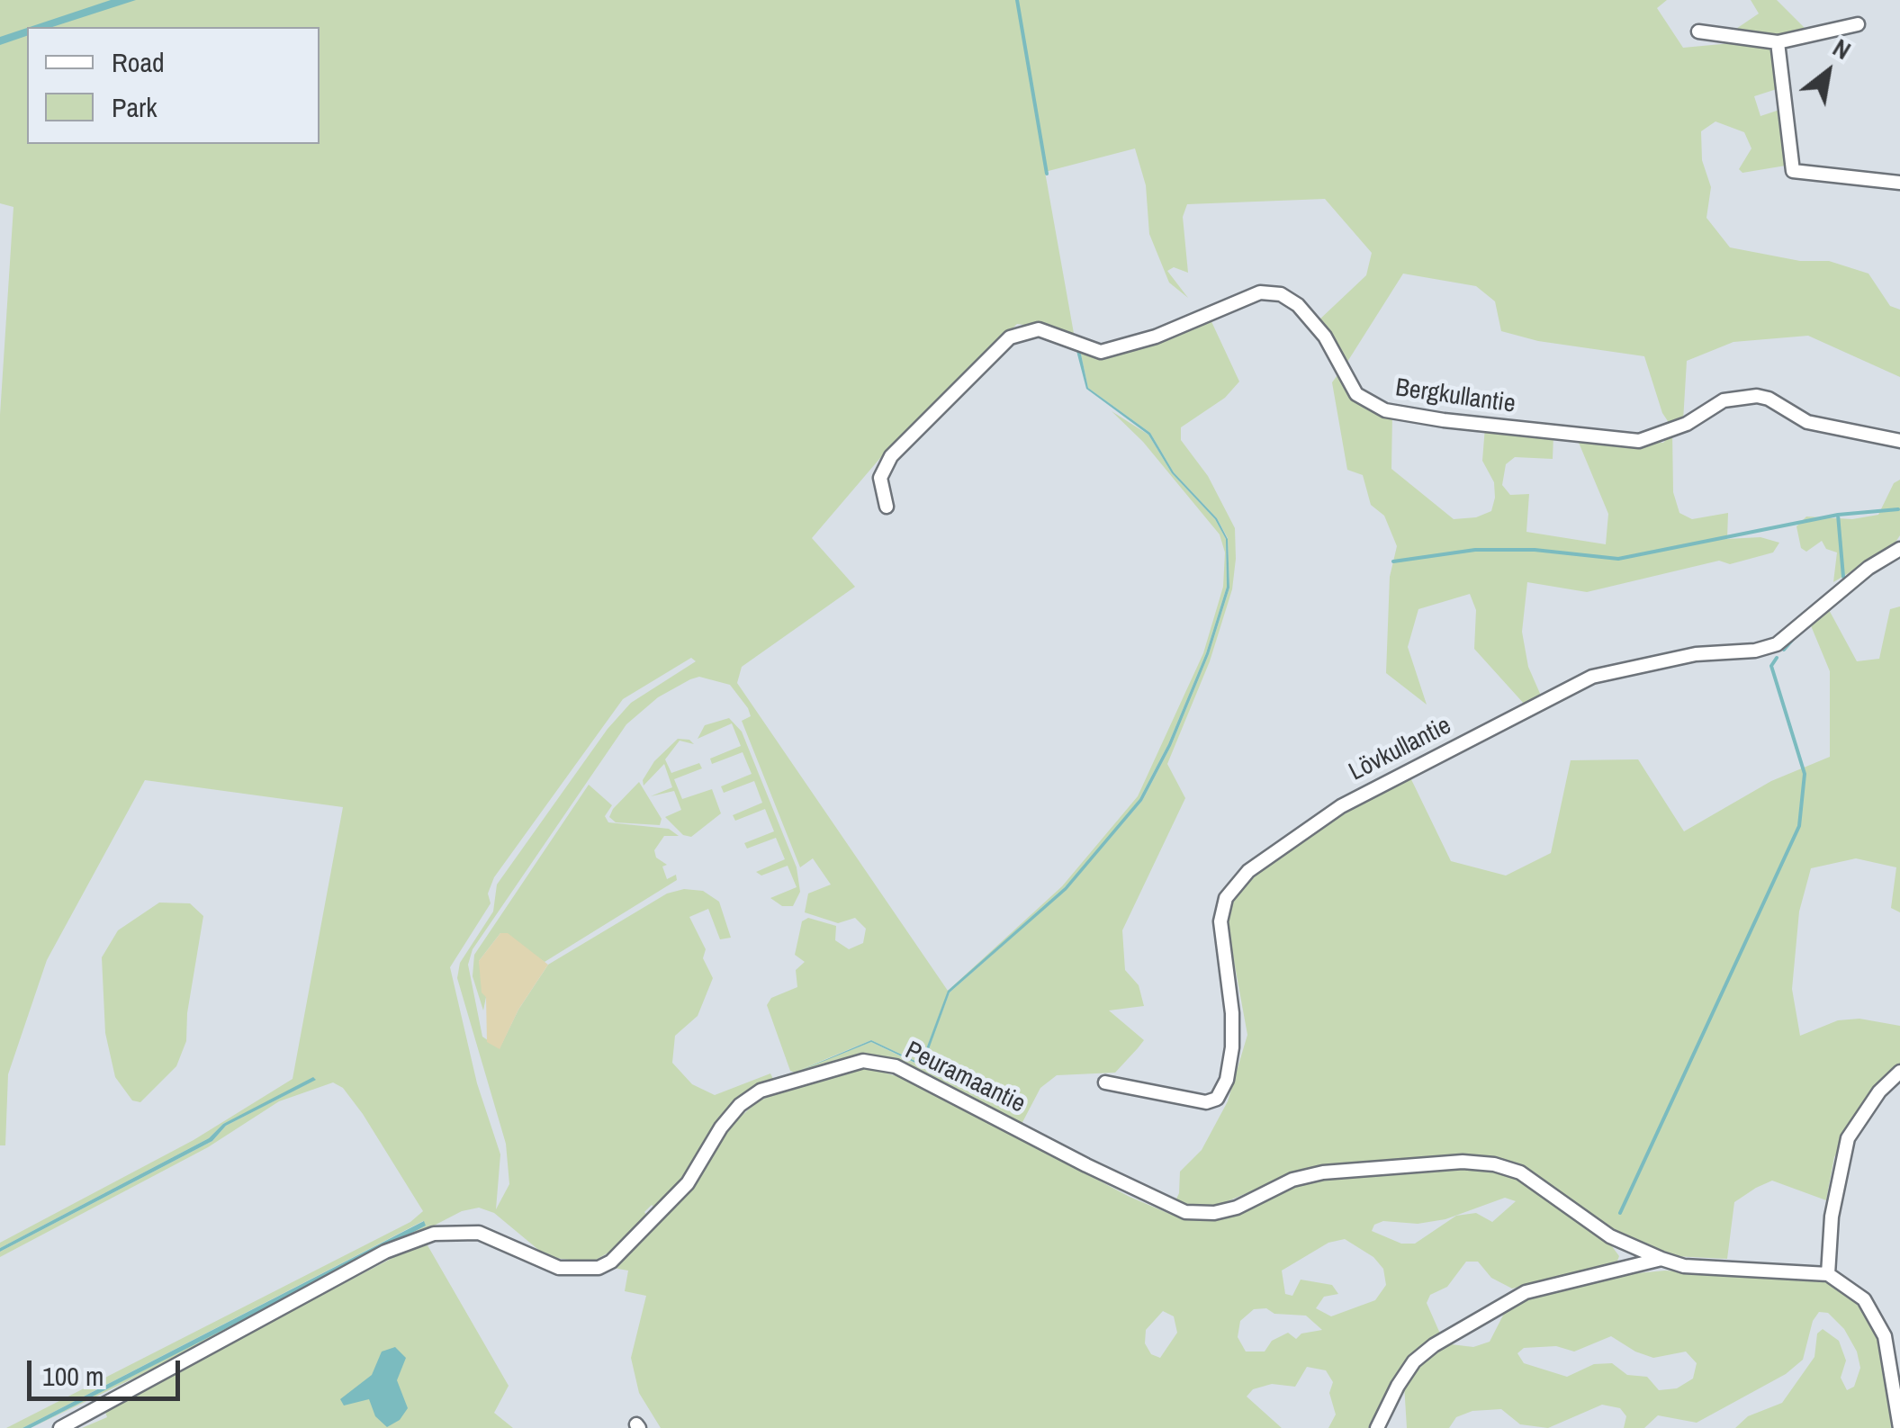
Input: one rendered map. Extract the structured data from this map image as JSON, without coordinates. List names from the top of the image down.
{
  "streets": {
    "street": ["Bergkullantie", "Lövkullantie", "Peuramaantie"]
  },
  "legend": ["Road", "Park"],
  "scale_bar": "100 m",
  "north": "top right"
}
